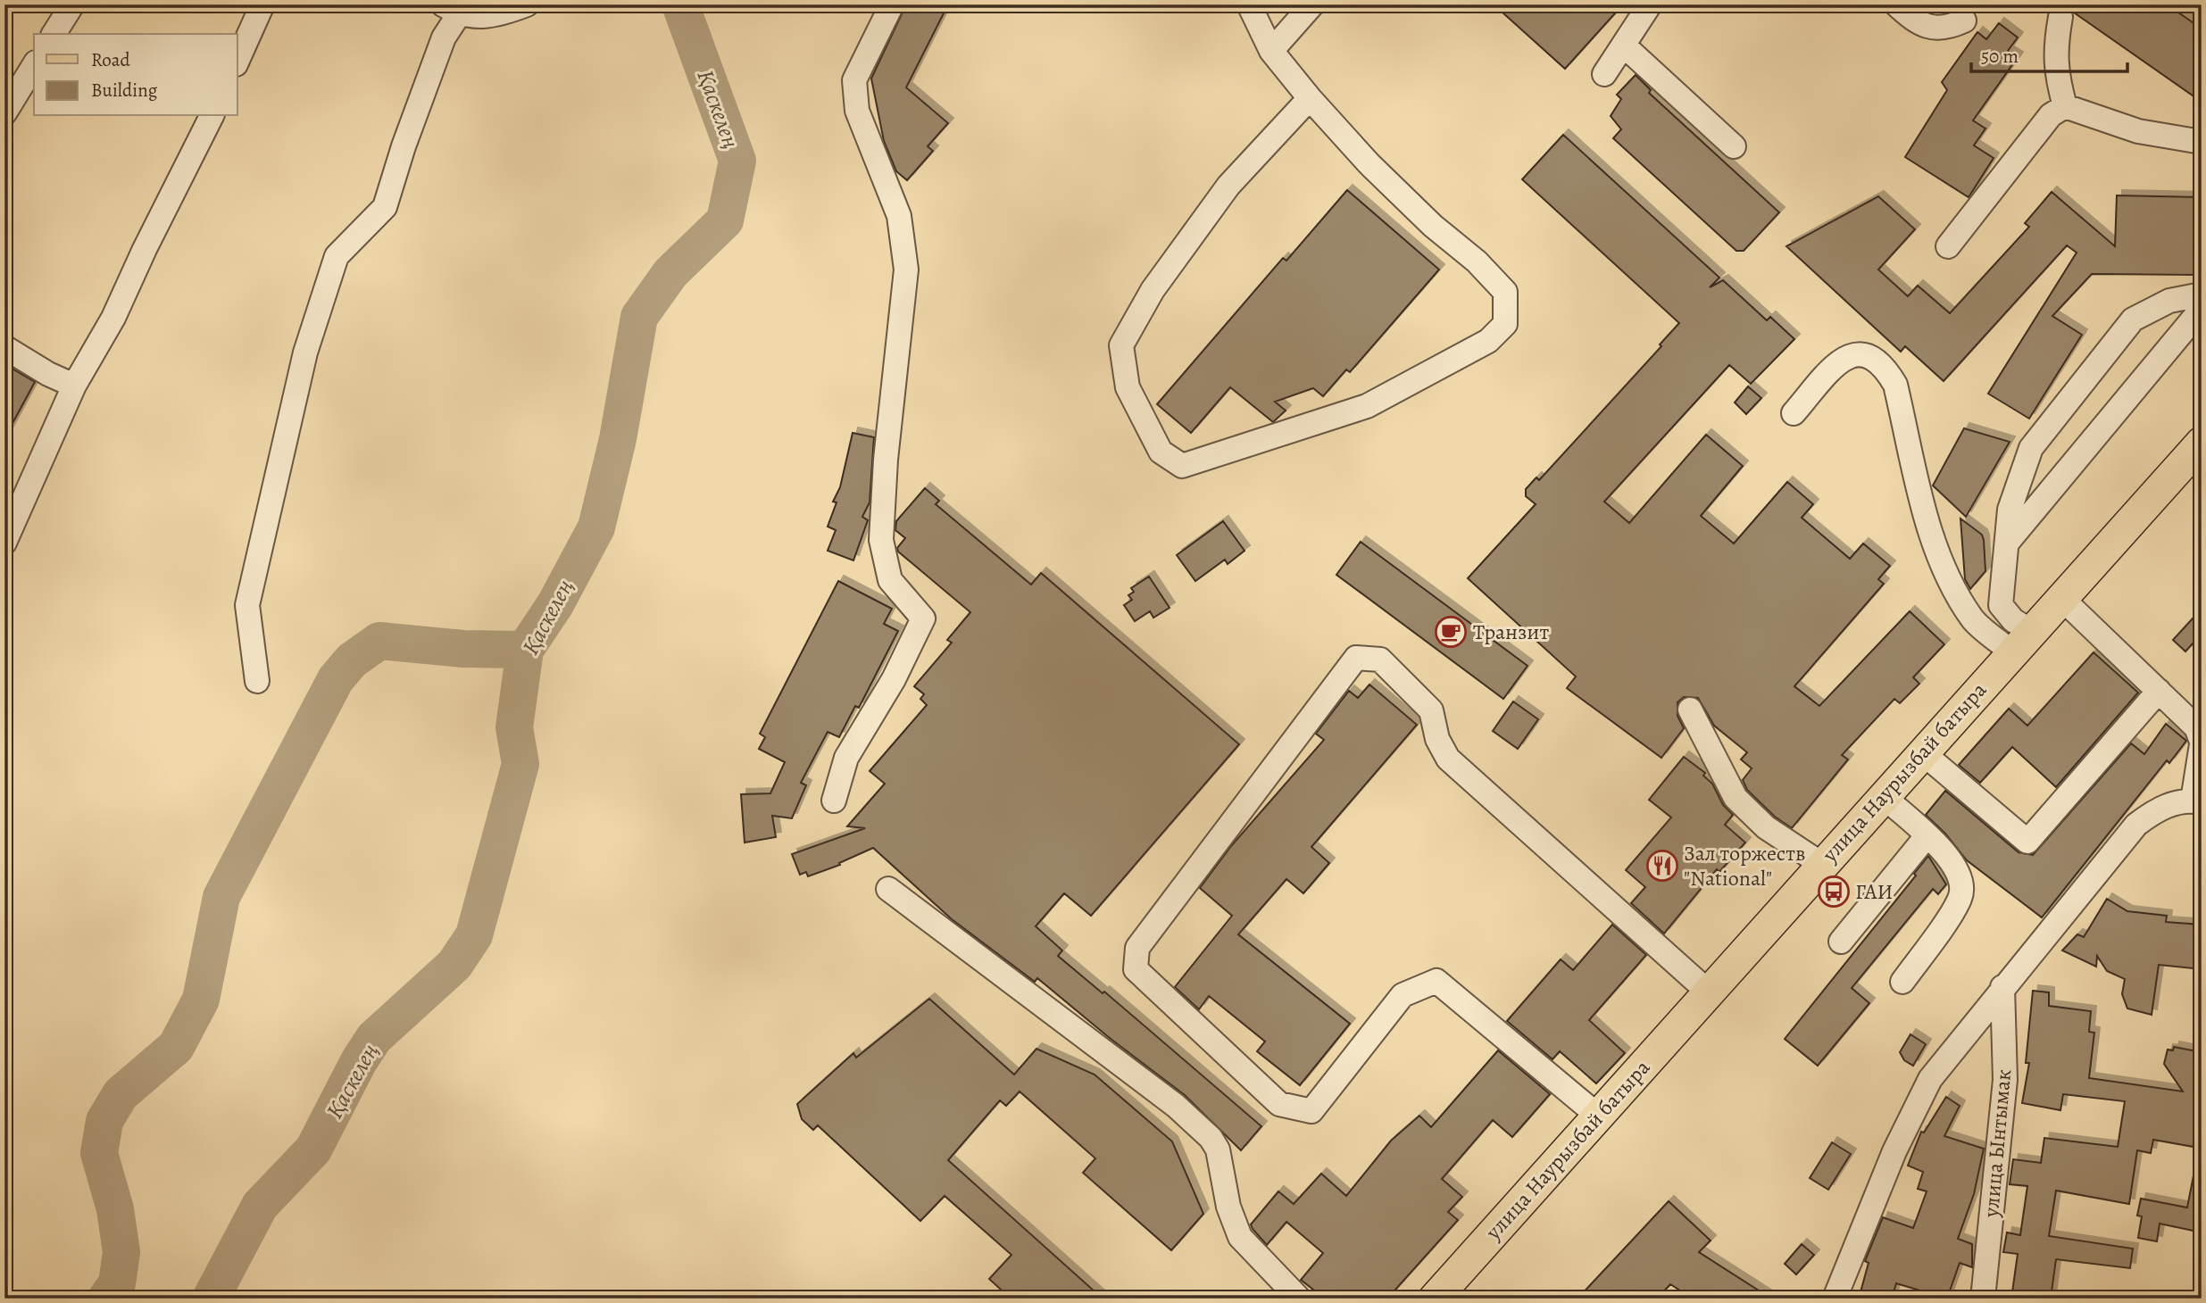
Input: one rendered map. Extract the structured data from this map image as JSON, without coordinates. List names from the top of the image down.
{
  "streets": {
    "main road": ["улица Наурызбай батыра"],
    "street": ["улица Ынтымак"]
  },
  "water": ["Қаскелең"],
  "places": {
    "cafe": ["Транзит"],
    "restaurant": ["Зал торжеств \"National\""],
    "bus stop": ["ГАИ"]
  },
  "legend": ["Road", "Building"],
  "scale_bar": "50 m"
}
